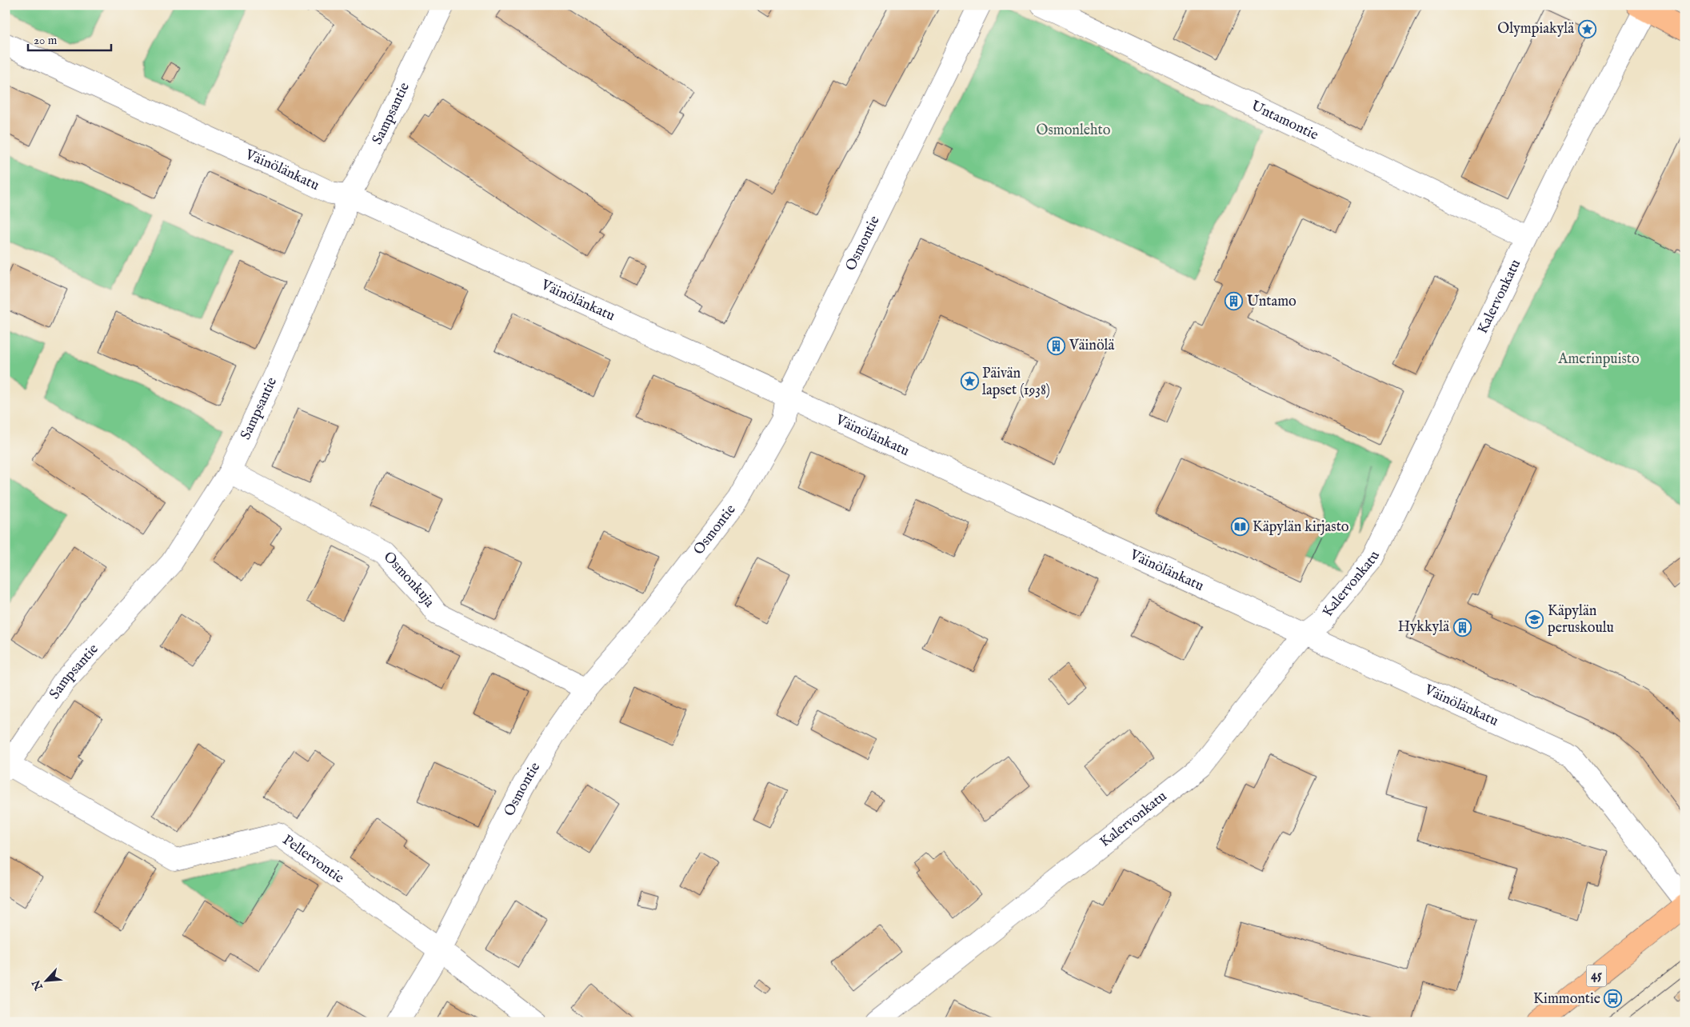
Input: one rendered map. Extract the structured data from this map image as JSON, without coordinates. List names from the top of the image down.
{
  "streets": {
    "main road": ["45"],
    "street": [
      "Sampsantie",
      "Untamontie",
      "Väinölänkatu",
      "Osmontie",
      "Kalervonkatu",
      "Osmonkuja",
      "Pellervontie"
    ]
  },
  "crossings": [
    ["Sampsantie", "Väinölänkatu"],
    ["Sampsantie", "Osmonkuja"],
    ["Sampsantie", "Pellervontie"],
    ["Untamontie", "Kalervonkatu"],
    ["Väinölänkatu", "Osmontie"],
    ["Väinölänkatu", "Kalervonkatu"],
    ["Osmontie", "Osmonkuja"],
    ["Osmontie", "Pellervontie"]
  ],
  "parks": ["Osmonlehto", "Amerinpuisto"],
  "places": {
    "place": ["Olympiakylä", "Päivän lapset (1938)"],
    "building": ["Untamo", "Väinölä", "Hykkylä"],
    "library": ["Käpylän kirjasto"],
    "school or university": ["Käpylän peruskoulu"],
    "bus stop": ["Kimmontie"]
  },
  "scale_bar": "20 m",
  "north": "bottom left"
}
